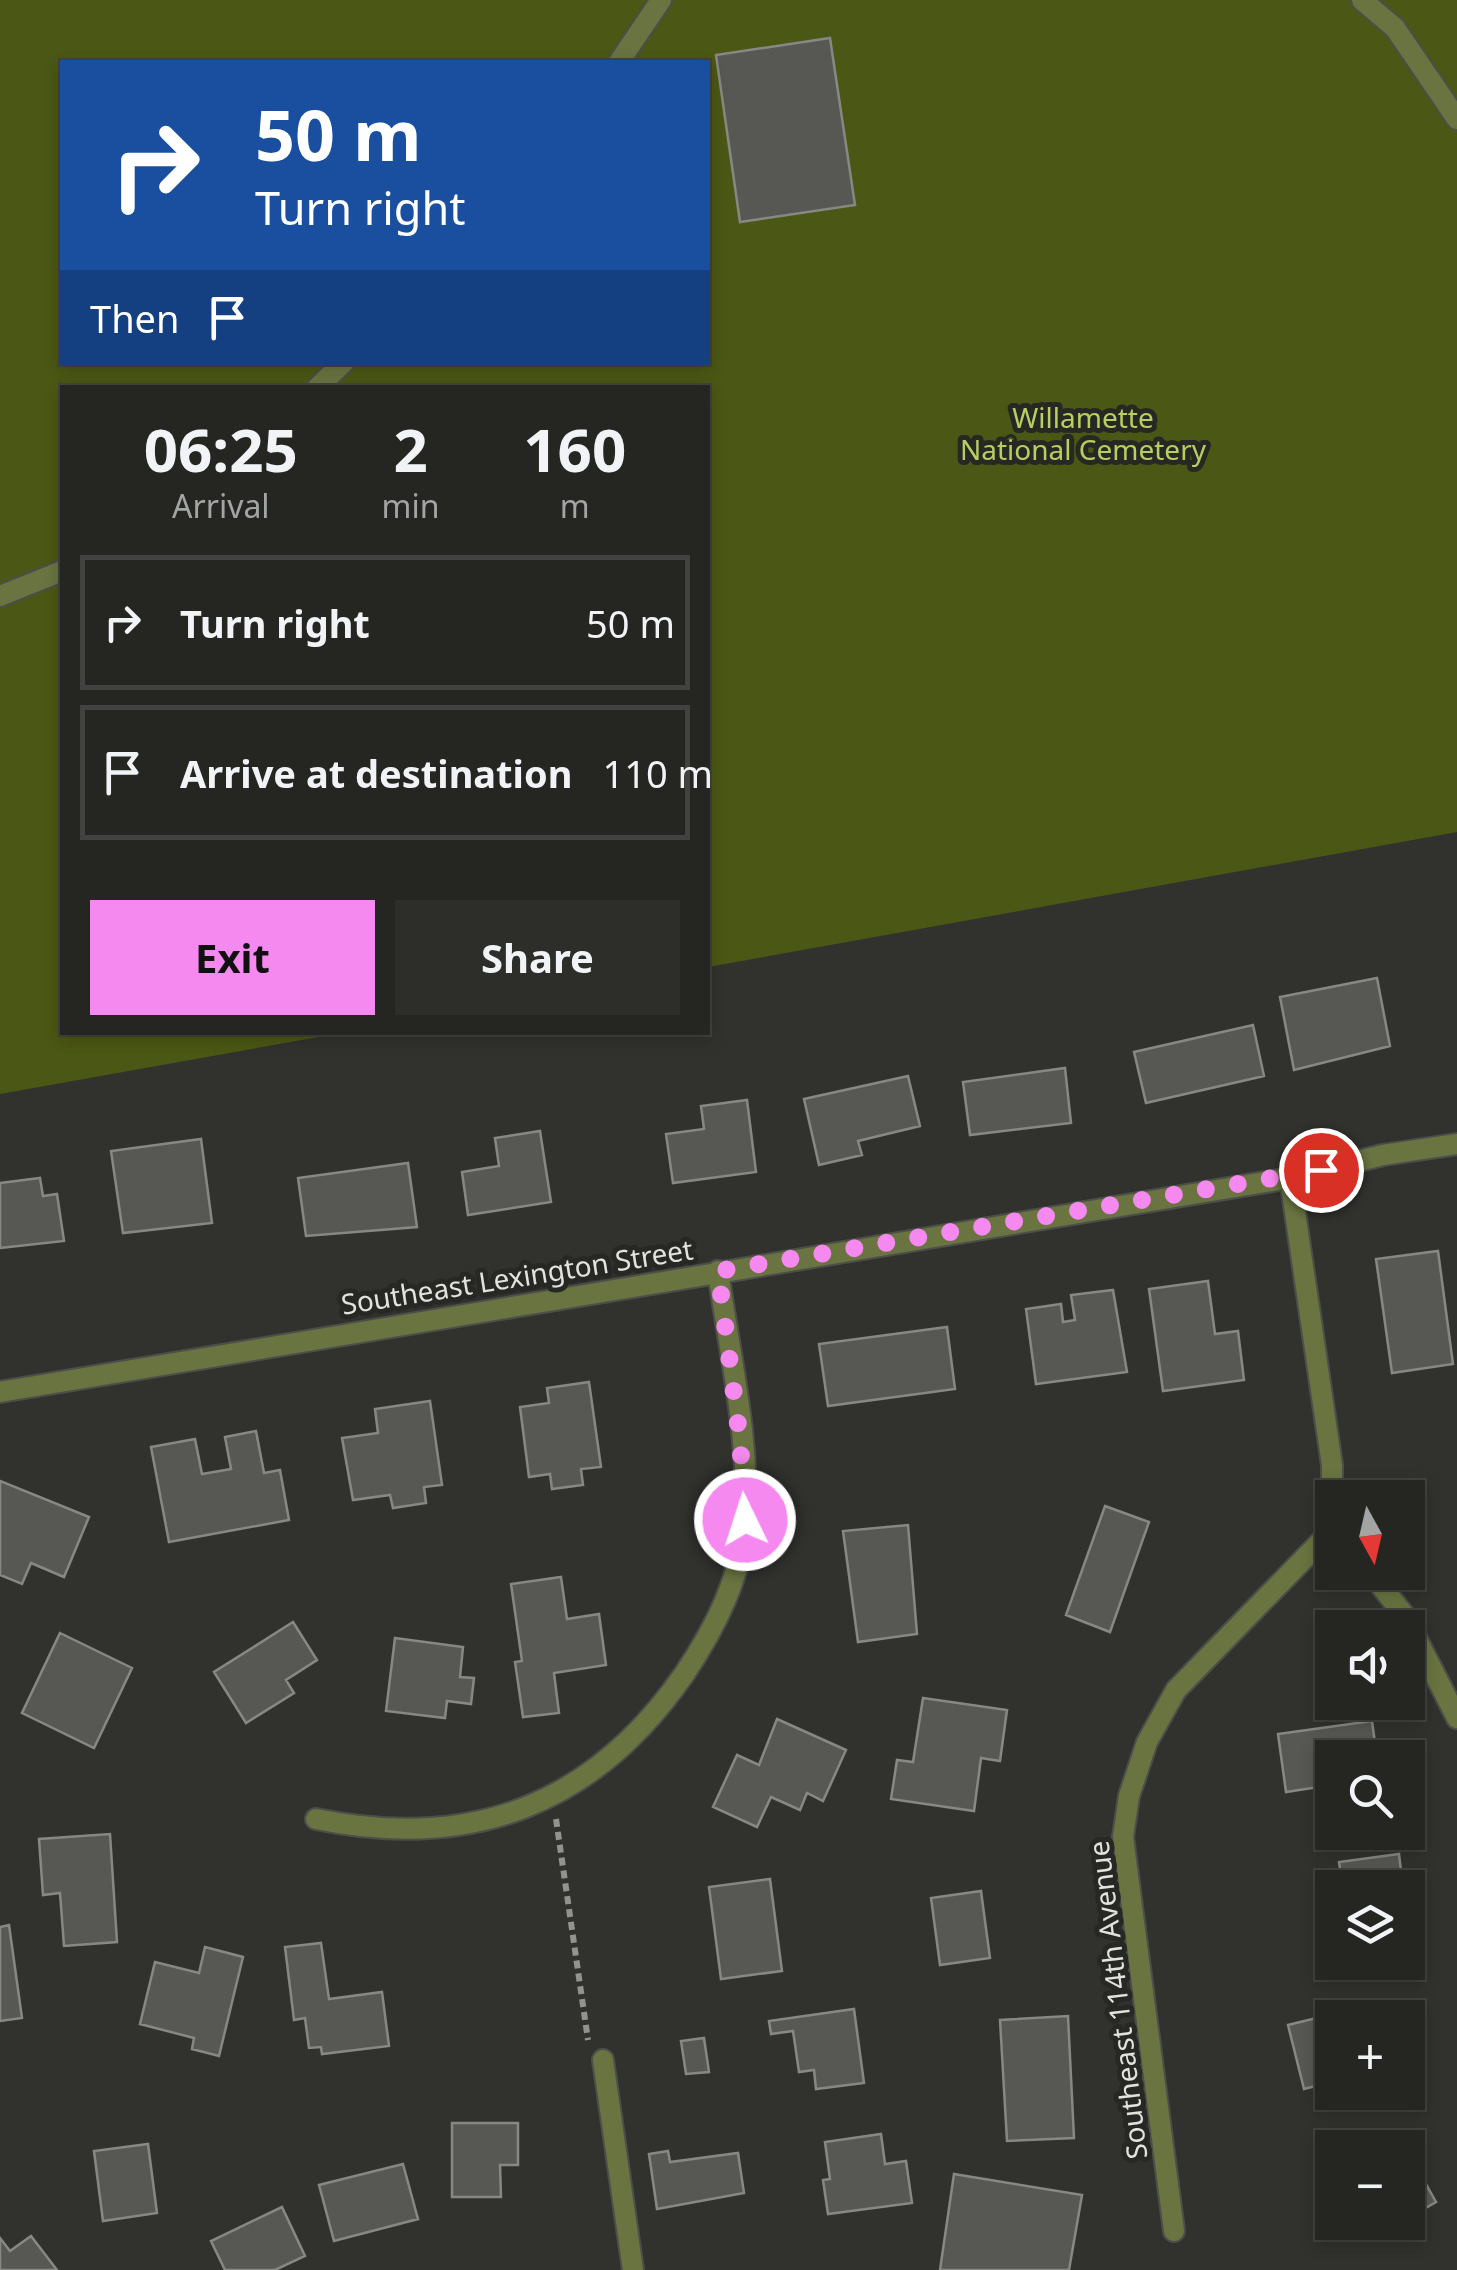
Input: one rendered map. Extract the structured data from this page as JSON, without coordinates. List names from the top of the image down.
{
  "streets": {
    "street": ["Southeast Lexington Street", "Southeast 114th Avenue"]
  },
  "crossings": [
    ["Southeast Lexington Street", "Southeast 114th Avenue"]
  ],
  "parks": ["Willamette National Cemetery"],
  "north": "bottom",
  "page": {
    "turn": ["50 m", "Turn right"],
    "then": "Then",
    "eta": [
      "06:25",
      "Arrival",
      "2",
      "min",
      "160",
      "m"
    ],
    "list": [
      {
        "name": "Turn right",
        "value": "50 m"
      },
      {
        "name": "Arrive at destination",
        "value": "110 m"
      }
    ],
    "buttons": ["Exit", "Share"],
    "map_buttons": ["+", "−"]
  }
}
